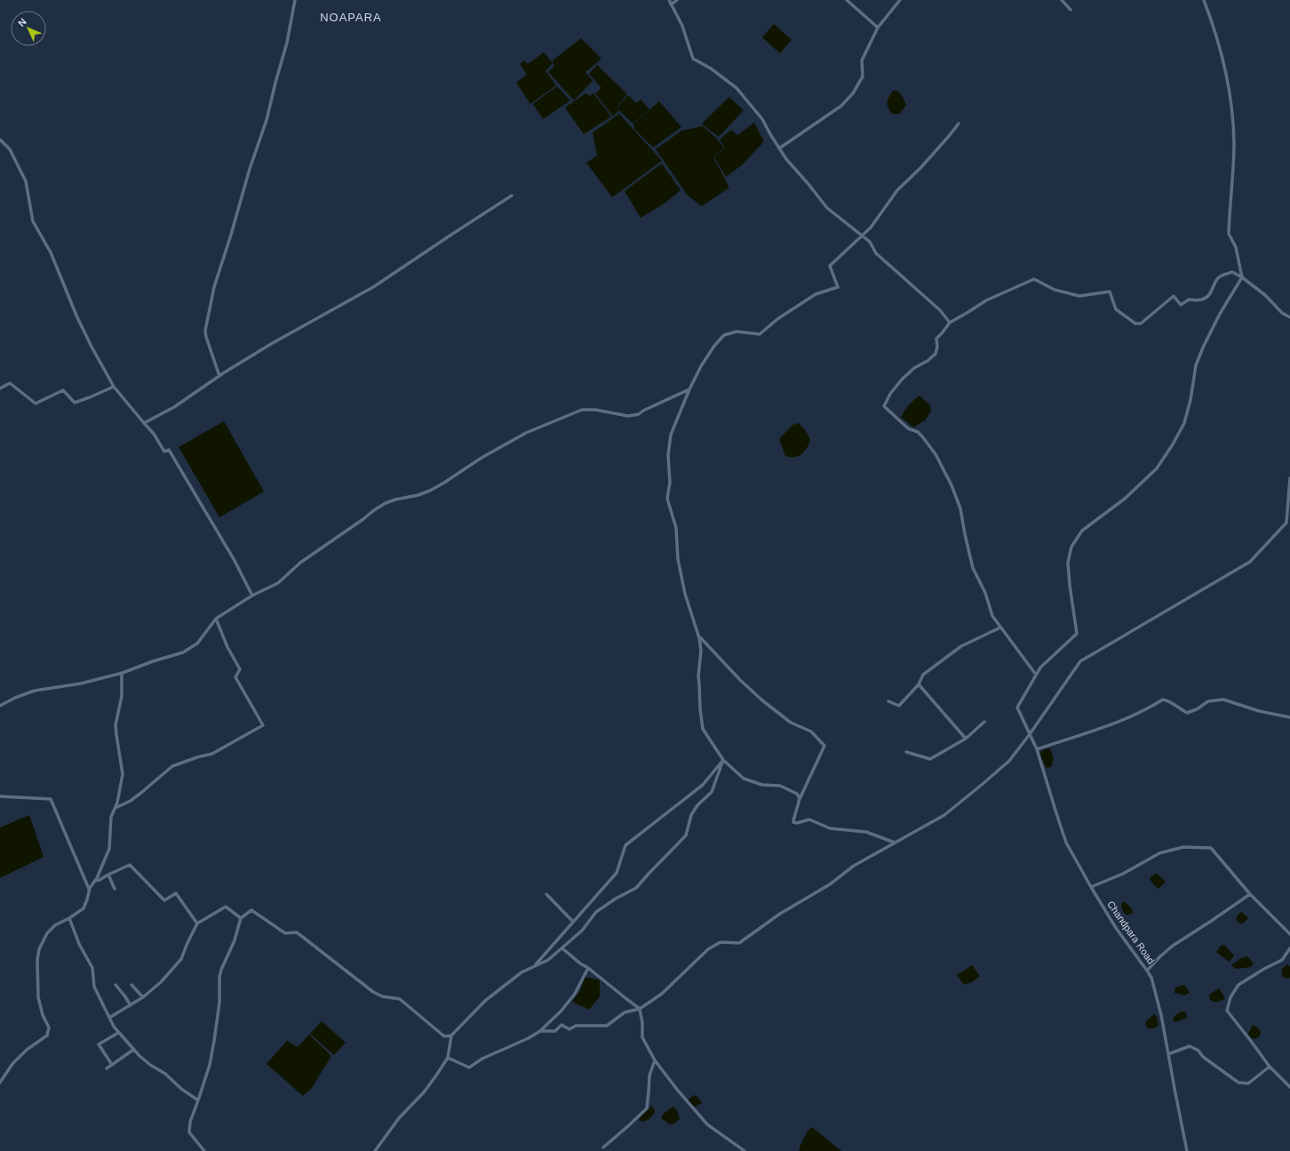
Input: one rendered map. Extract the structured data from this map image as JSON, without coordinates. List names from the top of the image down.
{
  "streets": {
    "street": ["Chandpara Road"]
  },
  "districts": ["NOAPARA"],
  "north": "top left"
}
